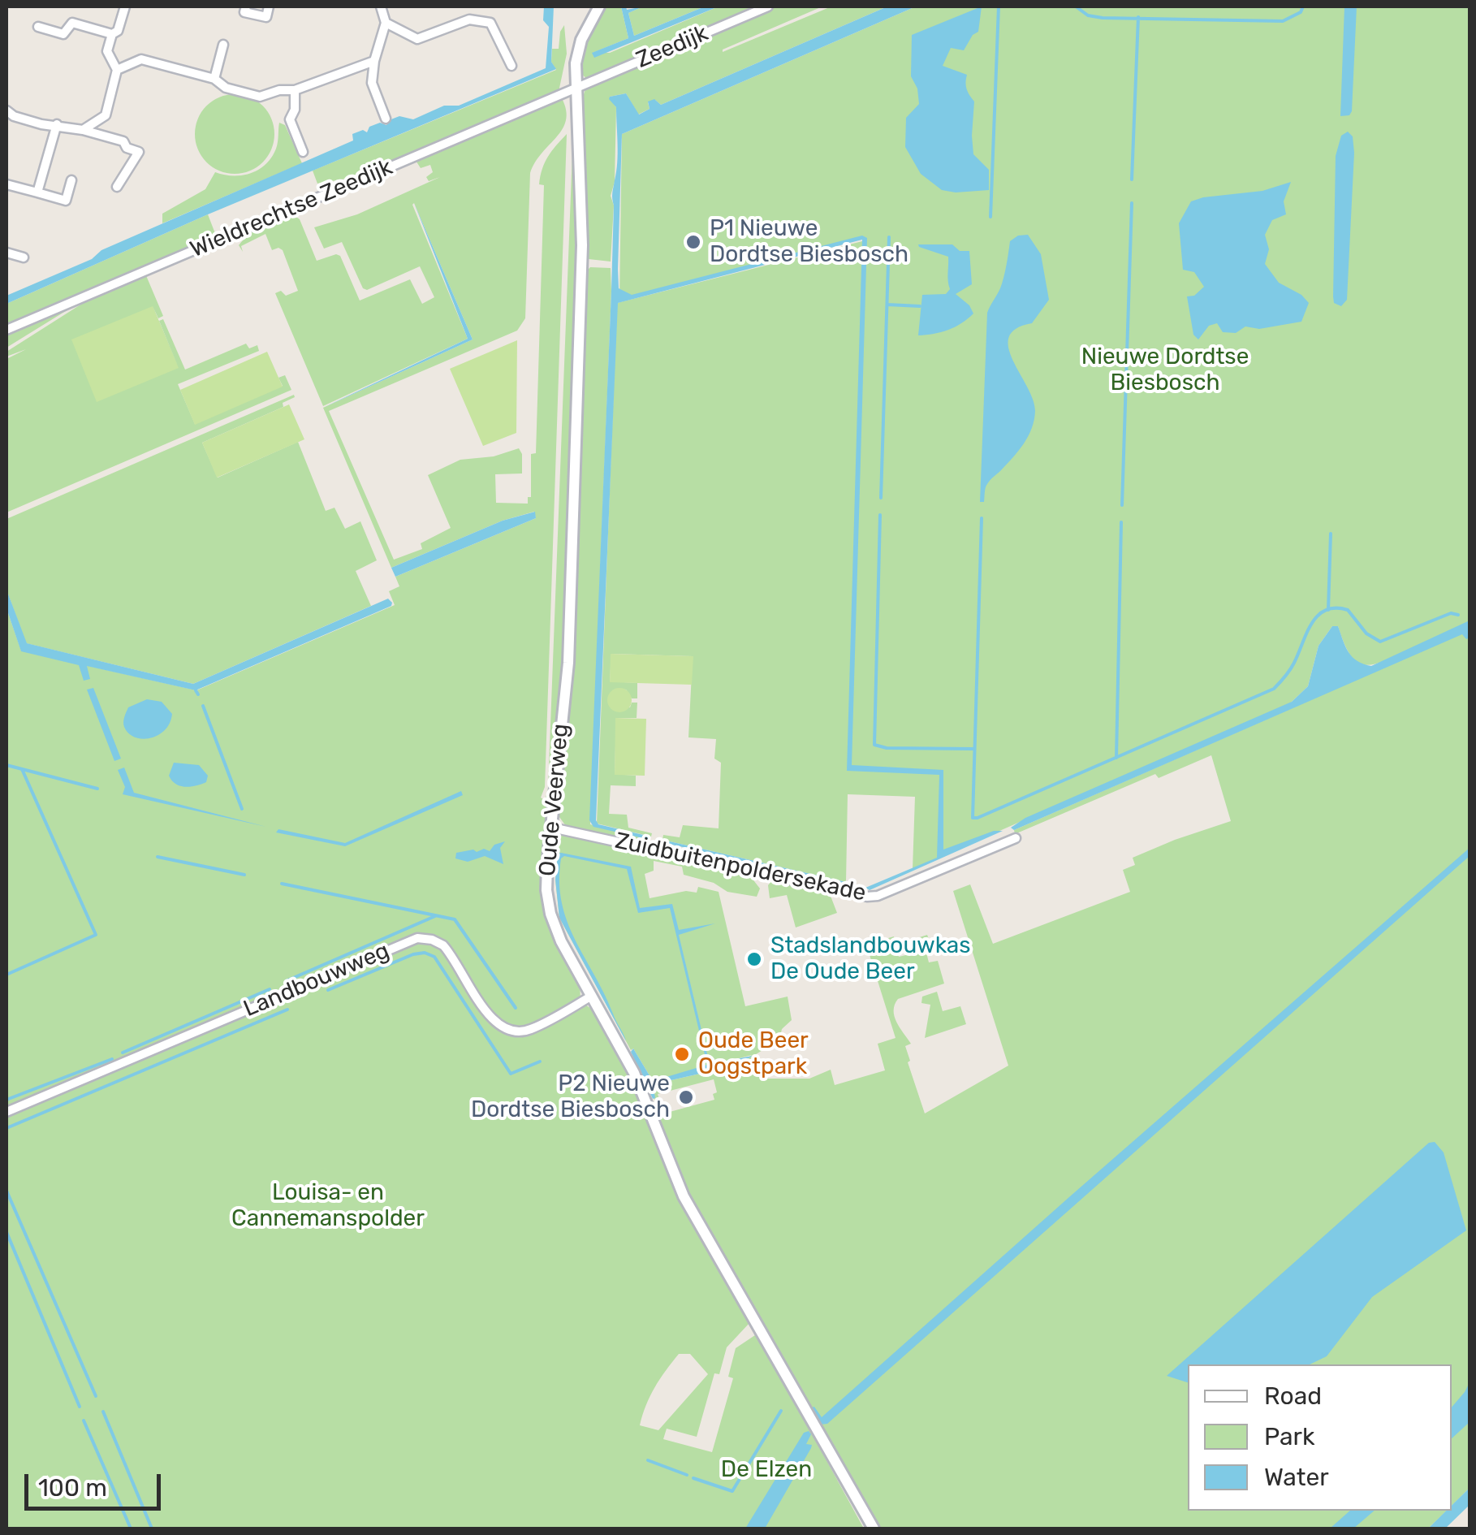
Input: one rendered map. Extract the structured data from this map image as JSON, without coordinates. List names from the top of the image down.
{
  "streets": {
    "street": [
      "Zeedijk",
      "Wieldrechtse Zeedijk",
      "Oude Veerweg",
      "Zuidbuitenpoldersekade",
      "Landbouwweg"
    ]
  },
  "crossings": [
    ["Zeedijk", "Wieldrechtse Zeedijk"],
    ["Zeedijk", "Oude Veerweg"],
    ["Wieldrechtse Zeedijk", "Oude Veerweg"],
    ["Oude Veerweg", "Zuidbuitenpoldersekade"],
    ["Oude Veerweg", "Landbouwweg"]
  ],
  "parks": ["Nieuwe Dordtse Biesbosch", "Louisa- en Cannemanspolder", "De Elzen"],
  "places": [
    "P1 Nieuwe Dordtse Biesbosch",
    "Stadslandbouwkas De Oude Beer",
    "Oude Beer Oogstpark",
    "P2 Nieuwe Dordtse Biesbosch"
  ],
  "legend": ["Road", "Park", "Water"],
  "scale_bar": "100 m"
}
